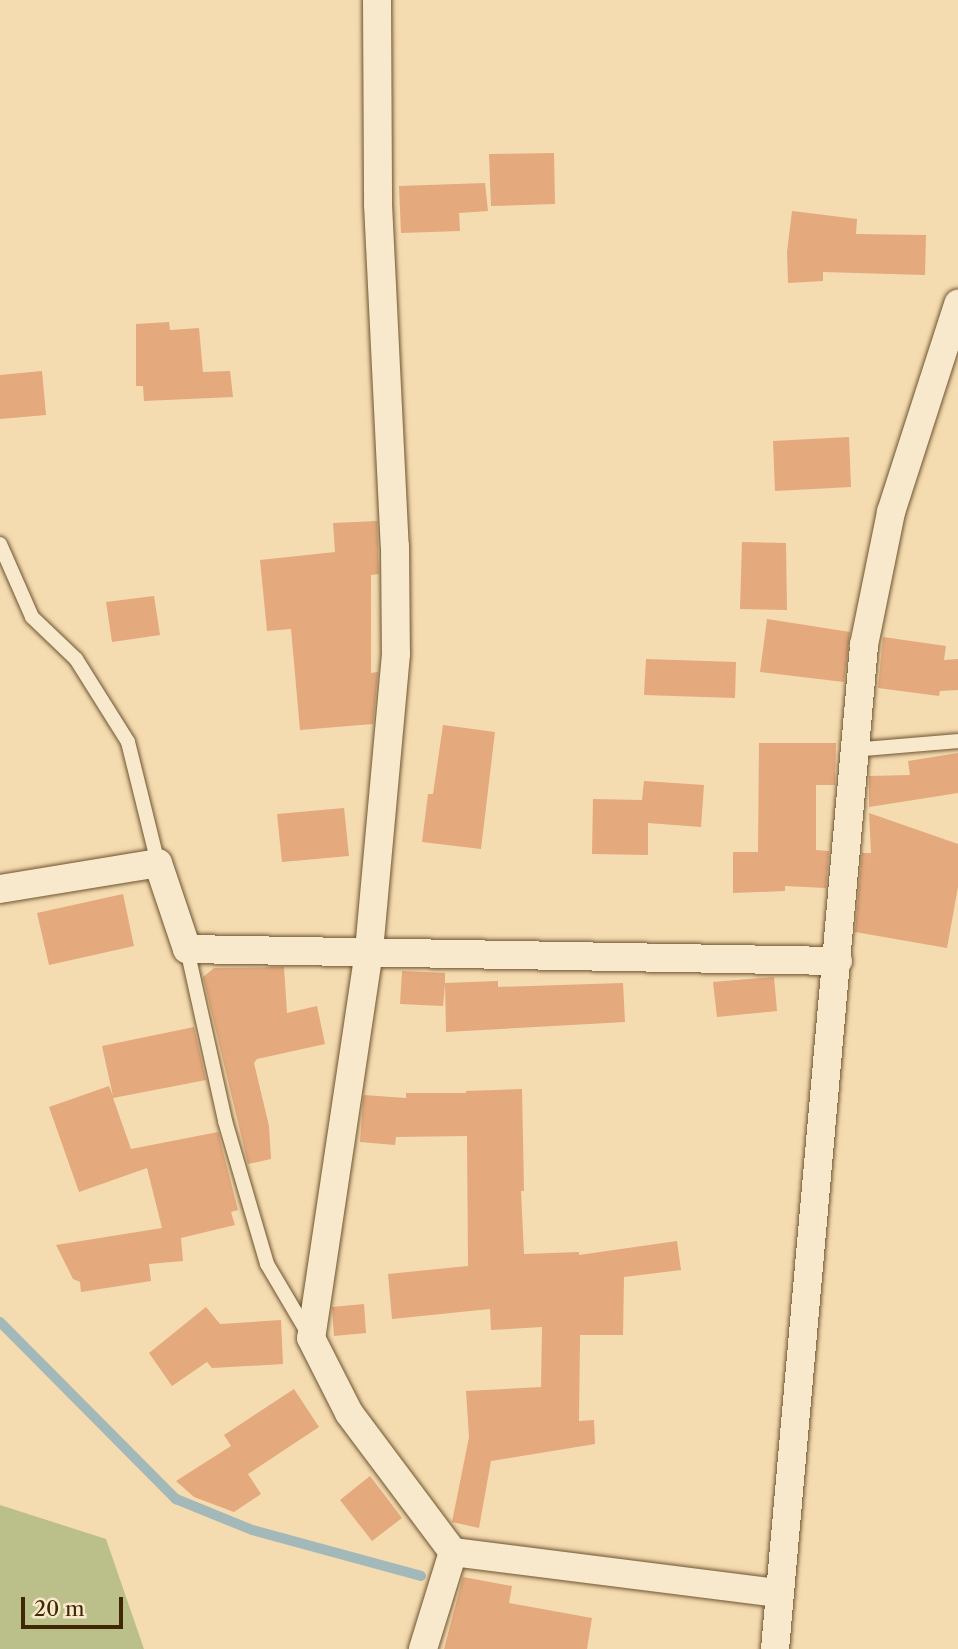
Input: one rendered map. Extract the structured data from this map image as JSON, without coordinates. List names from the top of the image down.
{
  "scale_bar": "20 m"
}
